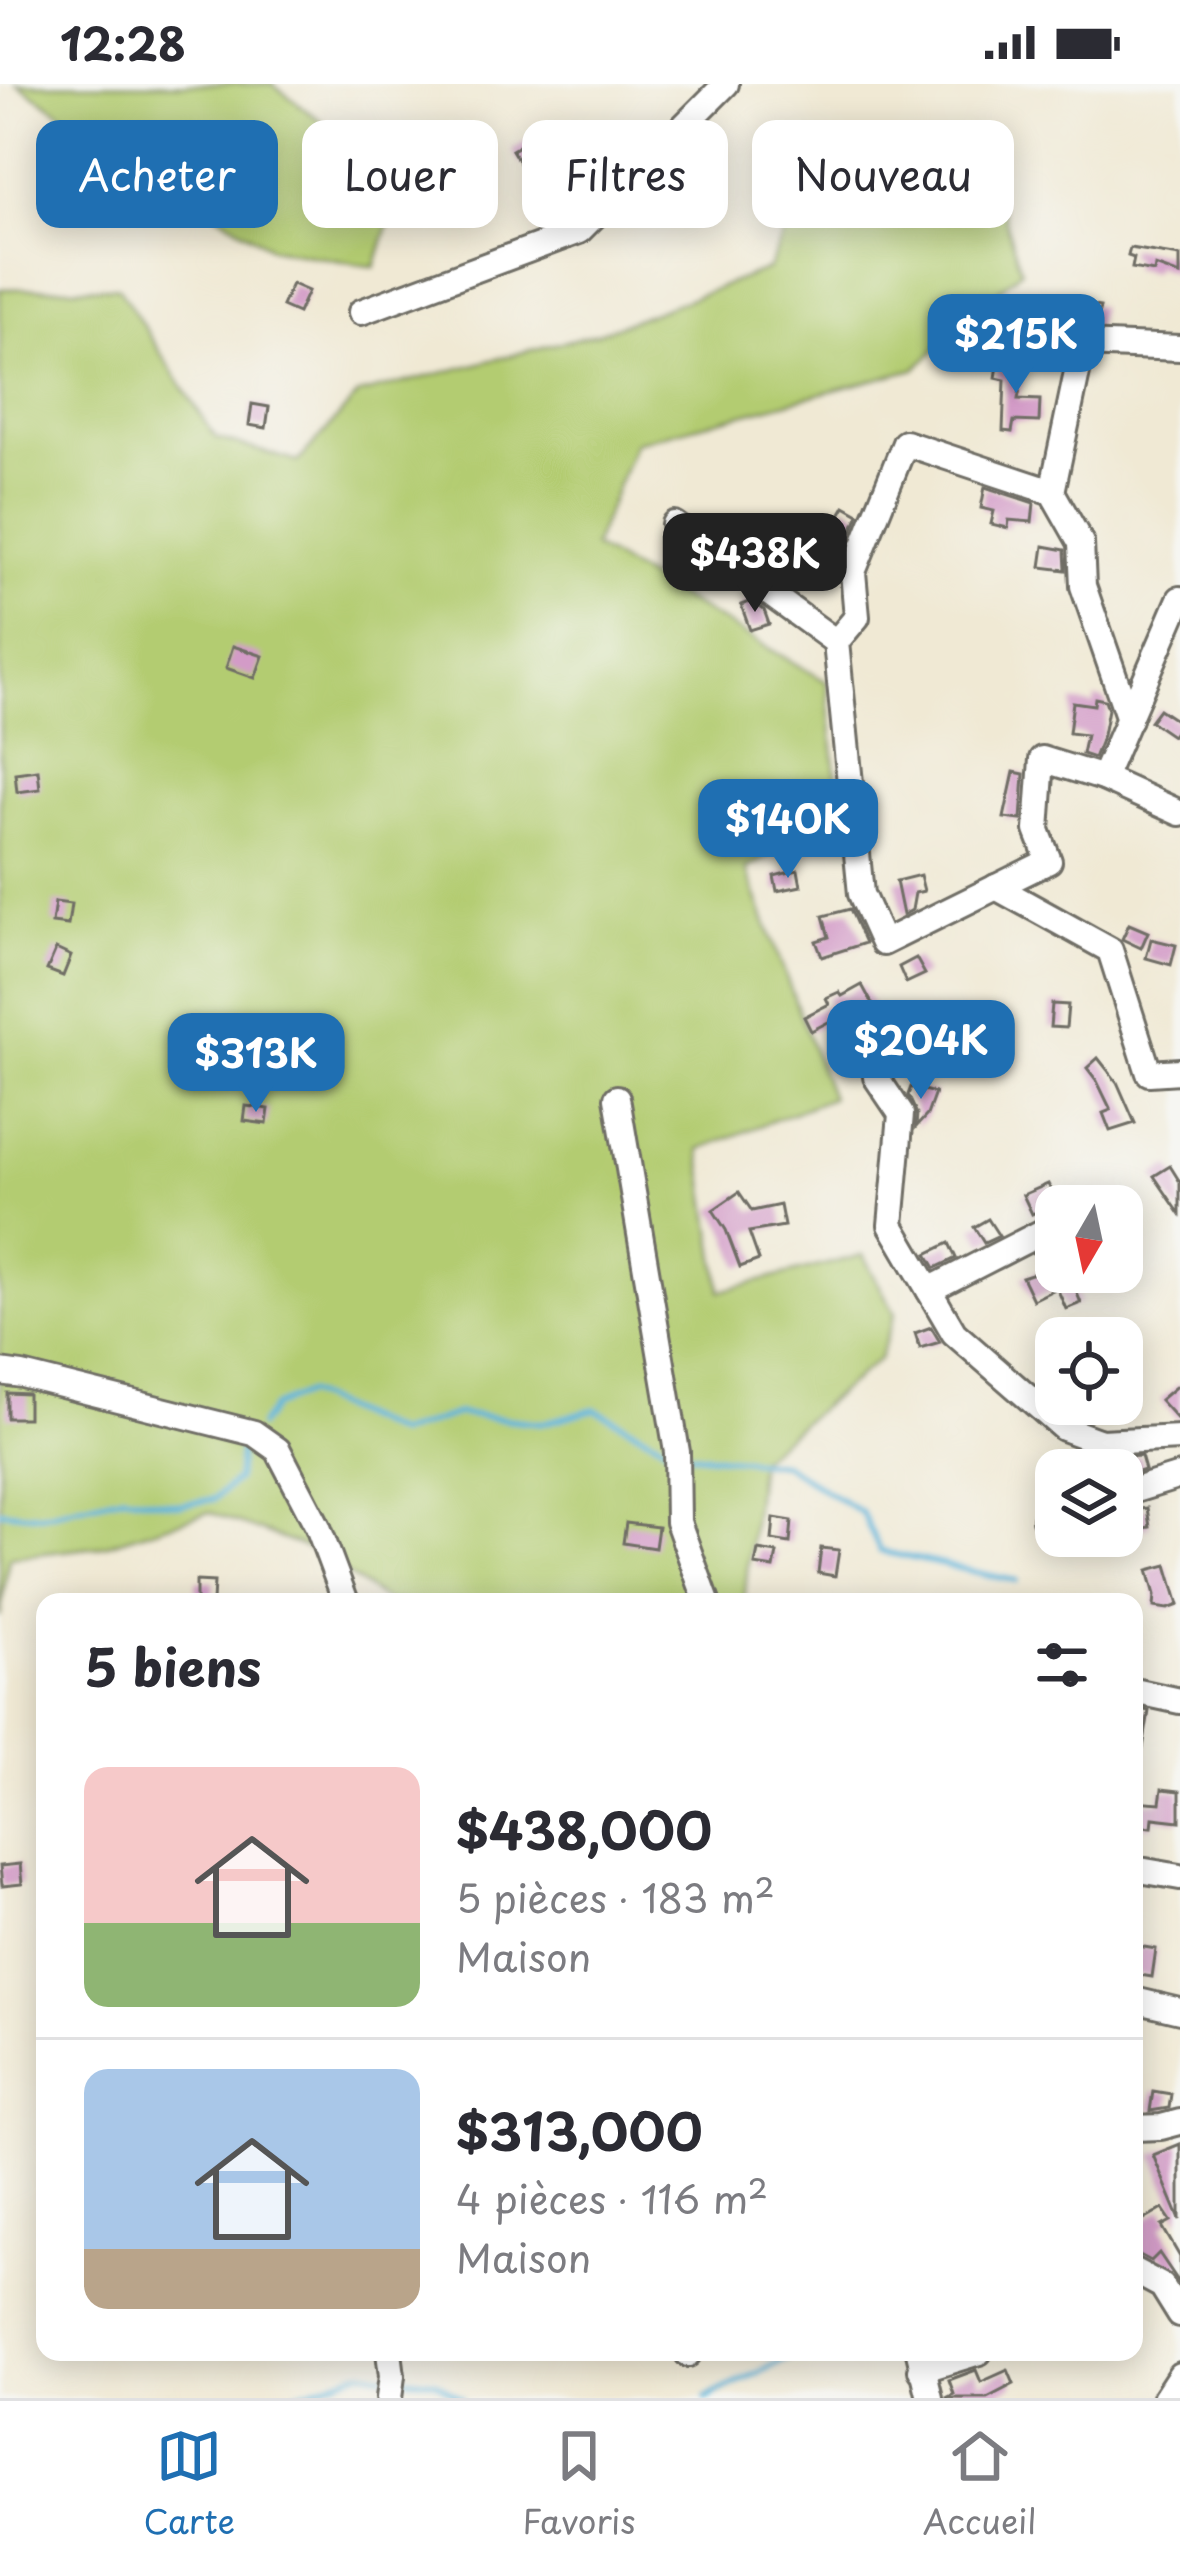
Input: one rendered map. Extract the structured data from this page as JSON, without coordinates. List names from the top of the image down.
{
  "north": "bottom",
  "page": {
    "status": "12:28",
    "chip": [
      "Acheter",
      "Louer",
      "Filtres",
      "Nouveau"
    ],
    "price": [
      "$215K",
      "$438K",
      "$140K",
      "$204K",
      "$313K"
    ],
    "heading": "5 biens",
    "list": [
      {
        "name": "$438,000",
        "note": "5 pièces · 183 m² · Maison"
      },
      {
        "name": "$313,000",
        "note": "4 pièces · 116 m² · Maison"
      }
    ],
    "tabs": ["Carte", "Favoris", "Accueil"]
  }
}
